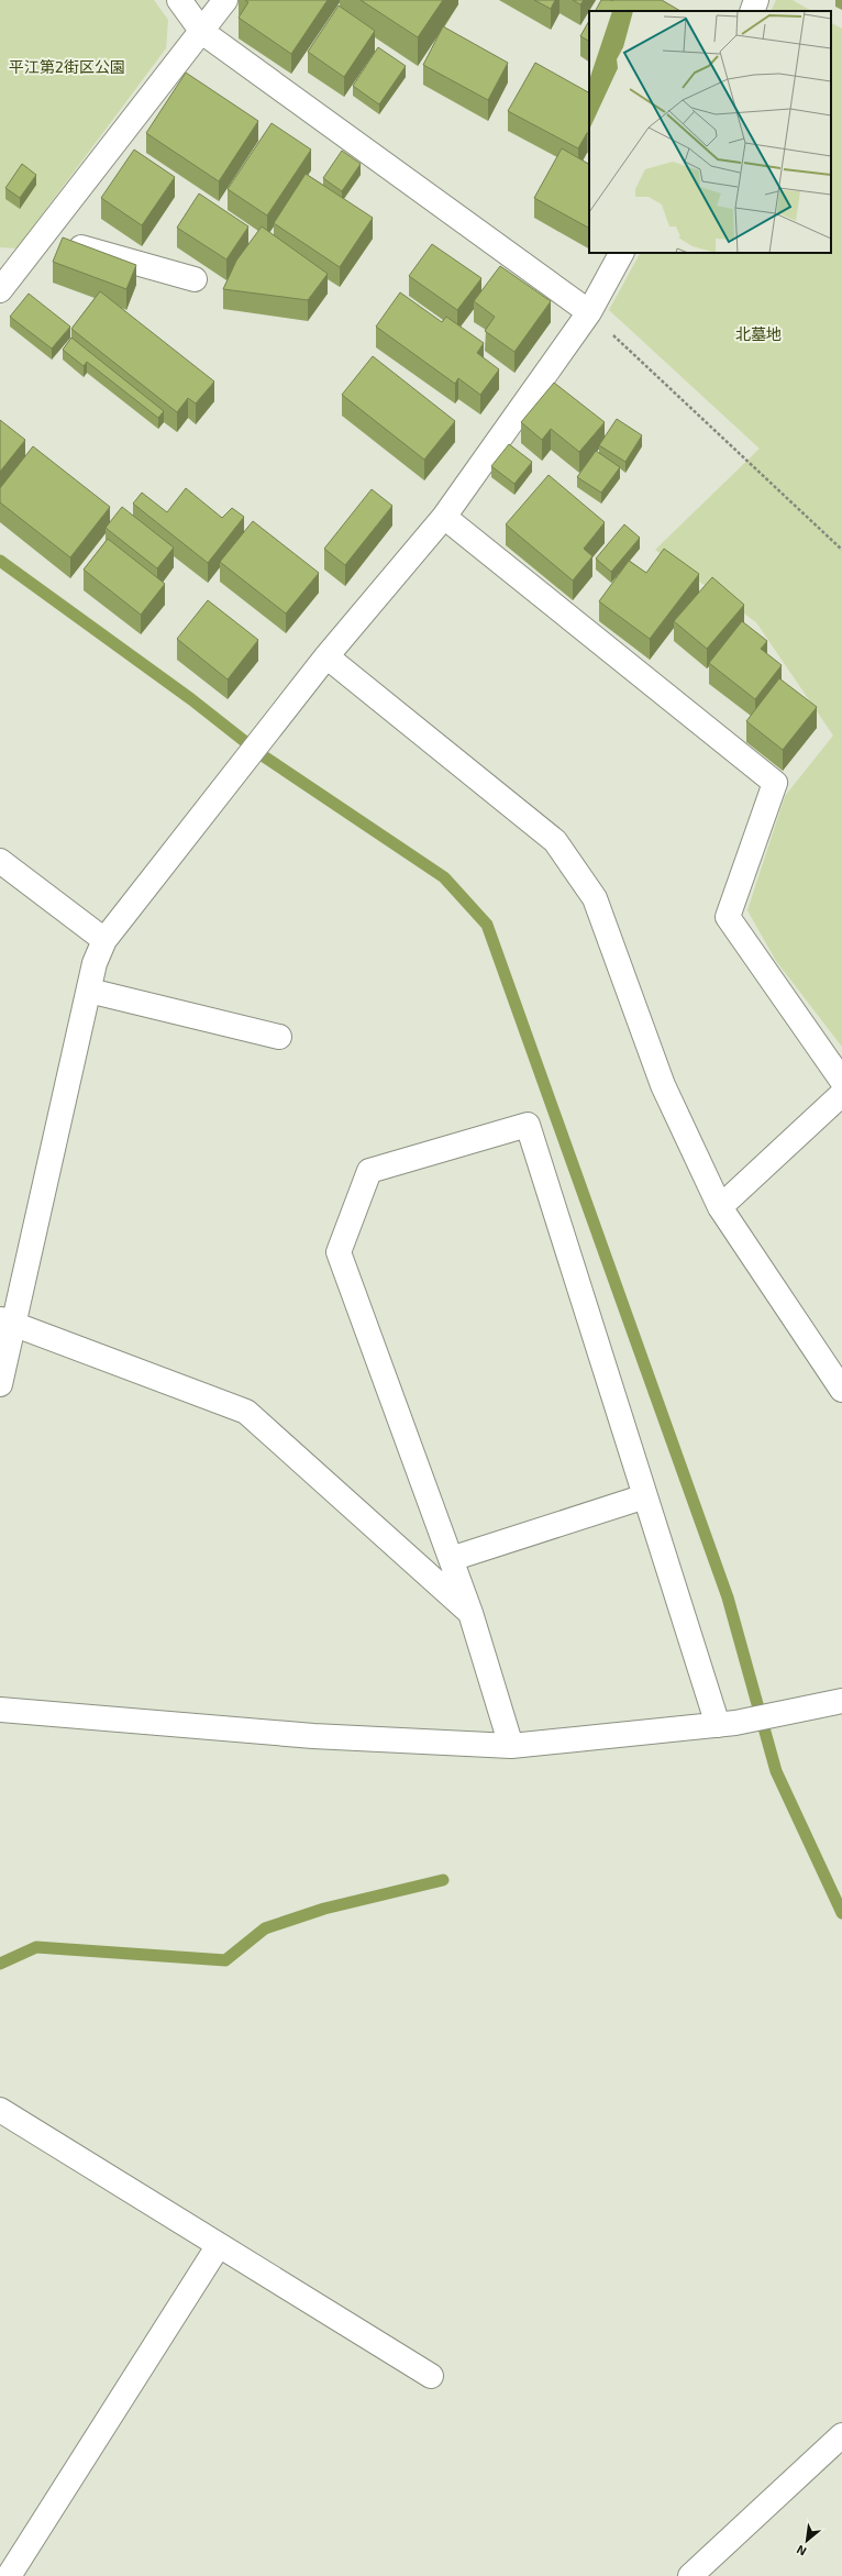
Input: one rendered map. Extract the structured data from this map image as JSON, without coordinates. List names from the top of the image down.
{
  "parks": ["平江第2街区公園", "北墓地"],
  "north": "bottom left"
}
